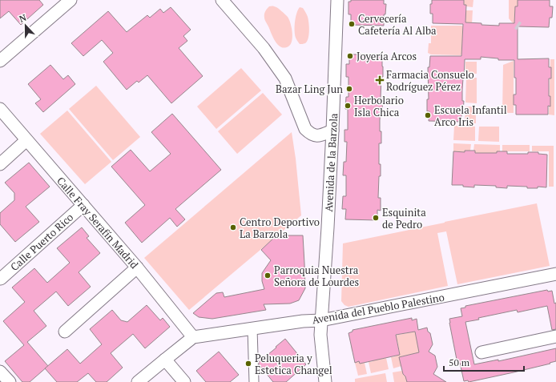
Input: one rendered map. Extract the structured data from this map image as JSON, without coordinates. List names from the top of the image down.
{
  "streets": {
    "street": [
      "Avenida de la Barzola",
      "Calle Fray Serafín Madrid",
      "Calle Puerto Rico",
      "Avenida del Pueblo Palestino"
    ]
  },
  "crossings": [
    ["Avenida de la Barzola", "Avenida del Pueblo Palestino"],
    ["Calle Fray Serafín Madrid", "Calle Puerto Rico"],
    ["Calle Fray Serafín Madrid", "Avenida del Pueblo Palestino"]
  ],
  "places": {
    "other": [
      "Cervecería Cafetería Al Alba",
      "Joyería Arcos",
      "Bazar Ling Jun",
      "Herbolario Isla Chica",
      "Escuela Infantil Arco Iris",
      "Esquinita de Pedro",
      "Centro Deportivo La Barzola",
      "Parroquia Nuestra Señora de Lourdes",
      "Peluqueria y Estetica Changel"
    ],
    "health": ["Farmacia Consuelo Rodríguez Pérez"]
  },
  "scale_bar": "50 m",
  "north": "top"
}
